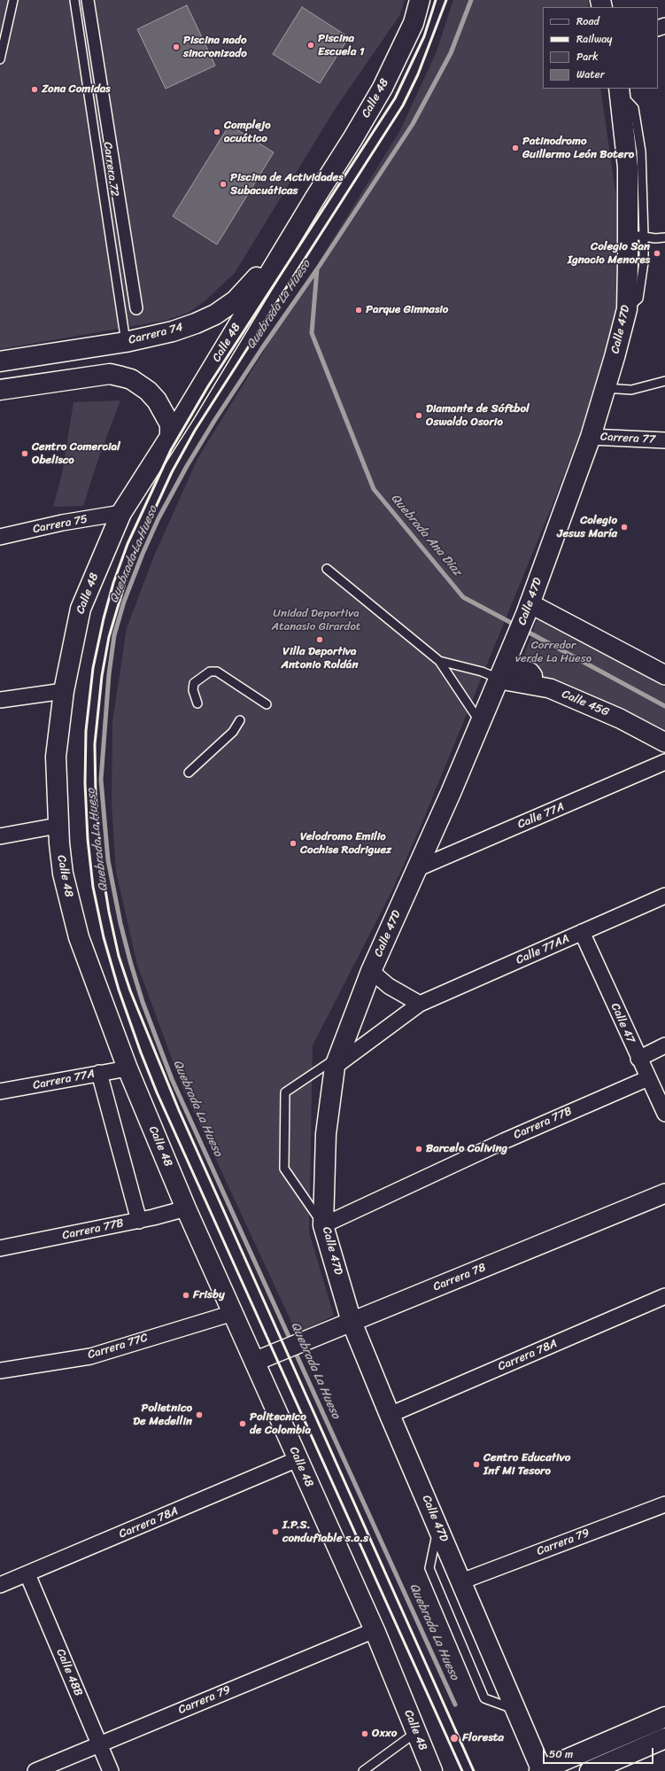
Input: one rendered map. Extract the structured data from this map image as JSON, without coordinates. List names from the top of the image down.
{
  "streets": {
    "main road": ["Calle 48", "Calle 47D", "Carrera 74"],
    "street": [
      "Carrera 77",
      "Carrera 75",
      "Calle 45G",
      "Calle 77A",
      "Calle 77AA",
      "Calle 47",
      "Carrera 77A",
      "Carrera 77B",
      "Carrera 78",
      "Carrera 77C",
      "Carrera 78A",
      "Carrera 79",
      "Calle 48B"
    ],
    "lane": ["Carrera 72"]
  },
  "crossings": [
    ["Calle 48", "Carrera 74"],
    ["Calle 48", "Carrera 75"],
    ["Calle 48", "Carrera 77A"],
    ["Calle 48", "Carrera 77B"],
    ["Calle 48", "Carrera 78"],
    ["Calle 48", "Carrera 77C"],
    ["Calle 48", "Carrera 78A"],
    ["Calle 48", "Carrera 79"],
    ["Carrera 72", "Carrera 74"],
    ["Calle 47D", "Carrera 77"],
    ["Calle 47D", "Calle 77A"],
    ["Calle 47D", "Calle 77AA"],
    ["Calle 47D", "Carrera 77B"],
    ["Calle 47D", "Carrera 78"],
    ["Calle 47D", "Carrera 78A"],
    ["Calle 47D", "Carrera 79"],
    ["Calle 77AA", "Calle 47"],
    ["Calle 47", "Carrera 77B"],
    ["Carrera 78A", "Calle 48B"],
    ["Carrera 79", "Calle 48B"]
  ],
  "water": ["Quebrada La Hueso", "Quebrada Ana Diaz"],
  "parks": ["Unidad Deportiva Atanasio Girardot", "Corredor verde La Hueso"],
  "places": [
    "Piscina Escuela 1",
    "Piscina nado sincronizado",
    "Zona Comidas",
    "Complejo acuático",
    "Patinodromo Guillermo León Botero",
    "Piscina de Actividades Subacuáticas",
    "Colegio San Ignacio Menores",
    "Parque Gimnasio",
    "Diamante de Sóftbol Oswaldo Osorio",
    "Centro Comercial Obelisco",
    "Colegio Jesus María",
    "Villa Deportiva Antonio Roldán",
    "Velodromo Emilio Cochise Rodriguez",
    "Barcelo Coliving",
    "Frisby",
    "Polietnico De Medellin",
    "Politecnico de Colombia",
    "Centro Educativo Inf Mi Tesoro",
    "I.P.S. condufiable s.a.s",
    "Oxxo",
    "Floresta"
  ],
  "legend": [
    "Road",
    "Railway",
    "Park",
    "Water"
  ],
  "scale_bar": "50 m"
}
